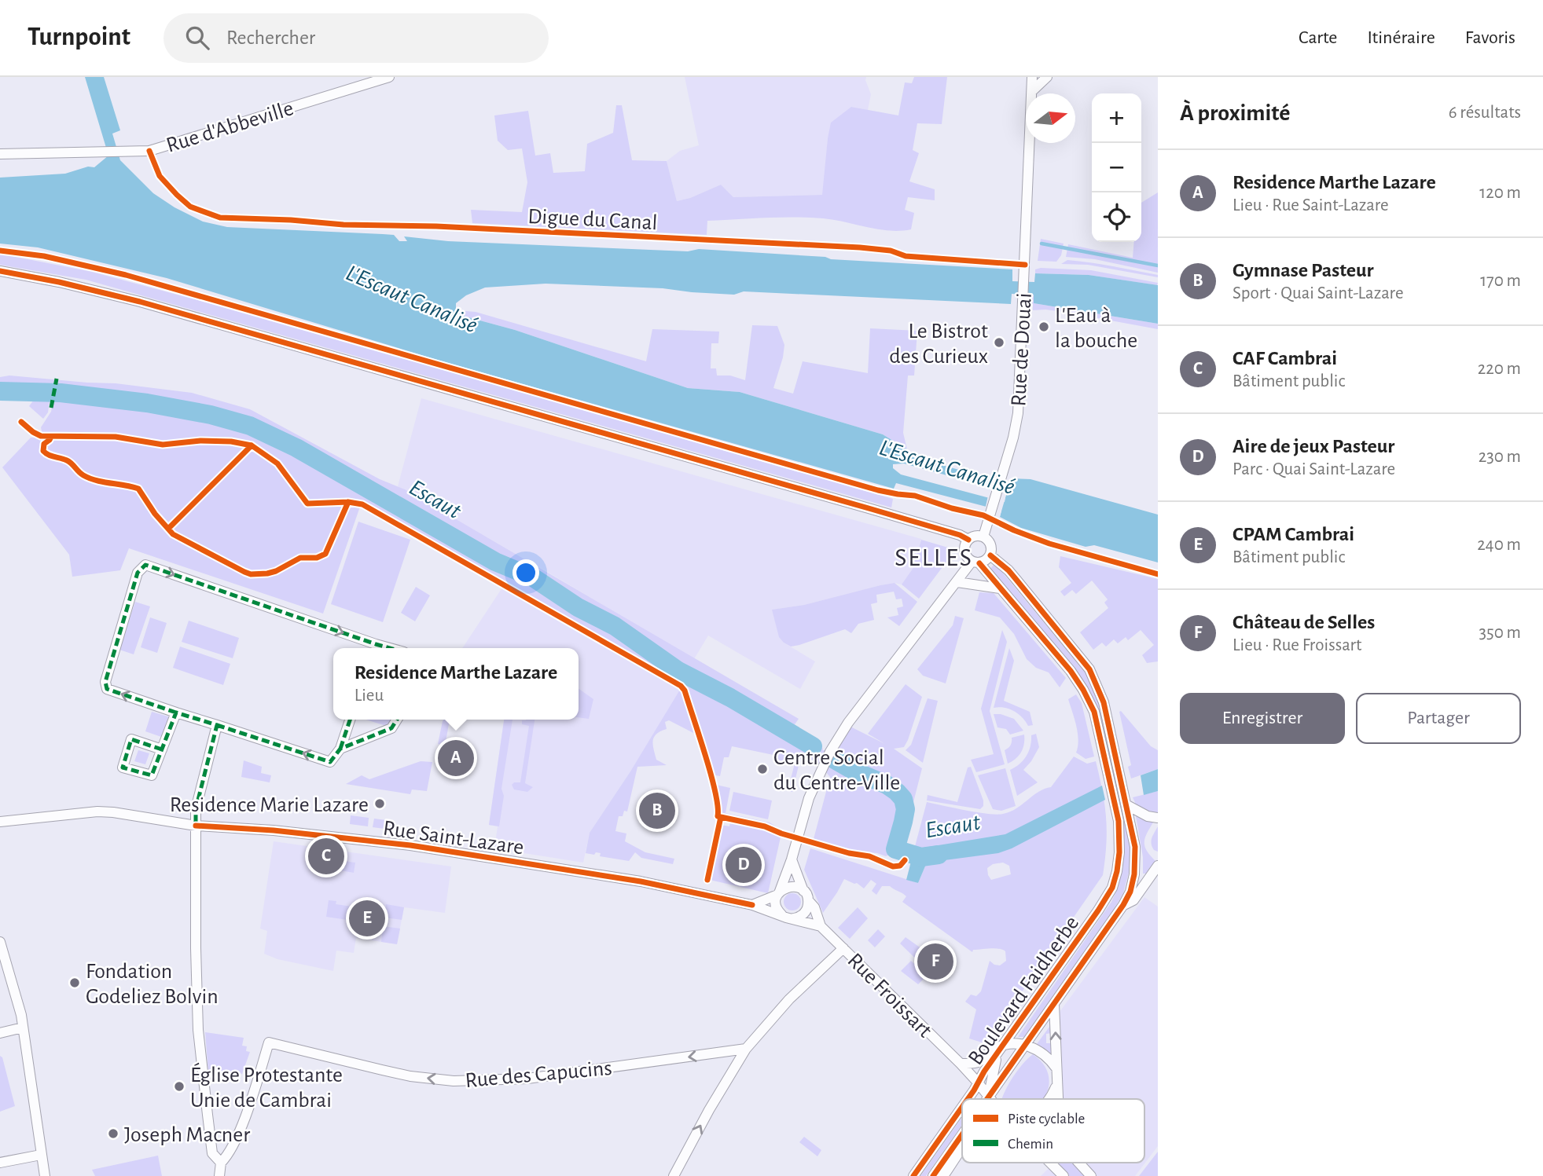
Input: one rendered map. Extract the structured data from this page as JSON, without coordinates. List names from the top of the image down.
{
  "streets": {
    "street": [
      "Rue d'Abbeville",
      "Rue de Douai",
      "Rue Saint-Lazare",
      "Boulevard Faidherbe",
      "Rue Froissart",
      "Rue des Capucins"
    ],
    "cycle path": ["Digue du Canal"]
  },
  "crossings": [
    ["Rue de Douai", "Boulevard Faidherbe"],
    ["Rue Saint-Lazare", "Rue Froissart"],
    ["Boulevard Faidherbe", "Rue Froissart"]
  ],
  "one_way": ["Rue des Capucins"],
  "districts": ["SELLES"],
  "water": ["L'Escaut Canalisé", "Escaut"],
  "places": [
    "L'Eau à la bouche",
    "Le Bistrot des Curieux",
    "Centre Social du Centre-Ville",
    "Residence Marie Lazare",
    "Fondation Godeliez Bolvin",
    "Église Protestante Unie de Cambrai",
    "Joseph Macner"
  ],
  "legend": ["Piste cyclable", "Chemin"],
  "north": "right",
  "page": {
    "header": "Turnpoint",
    "search": "Rechercher",
    "nav": ["Carte", "Itinéraire", "Favoris"],
    "heading": ["À proximité", "6 résultats"],
    "map_buttons": ["+", "−"],
    "list": [
      {
        "mark": "A",
        "name": "Residence Marthe Lazare",
        "note": "Lieu · Rue Saint-Lazare",
        "value": "120 m"
      },
      {
        "mark": "B",
        "name": "Gymnase Pasteur",
        "note": "Sport · Quai Saint-Lazare",
        "value": "170 m"
      },
      {
        "mark": "C",
        "name": "CAF Cambrai",
        "note": "Bâtiment public",
        "value": "220 m"
      },
      {
        "mark": "D",
        "name": "Aire de jeux Pasteur",
        "note": "Parc · Quai Saint-Lazare",
        "value": "230 m"
      },
      {
        "mark": "E",
        "name": "CPAM Cambrai",
        "note": "Bâtiment public",
        "value": "240 m"
      },
      {
        "mark": "F",
        "name": "Château de Selles",
        "note": "Lieu · Rue Froissart",
        "value": "350 m"
      }
    ],
    "popup": ["Residence Marthe Lazare", "Lieu"],
    "buttons": ["Enregistrer", "Partager"],
    "pins": [
      "A",
      "B",
      "C",
      "D",
      "E",
      "F"
    ]
  }
}
